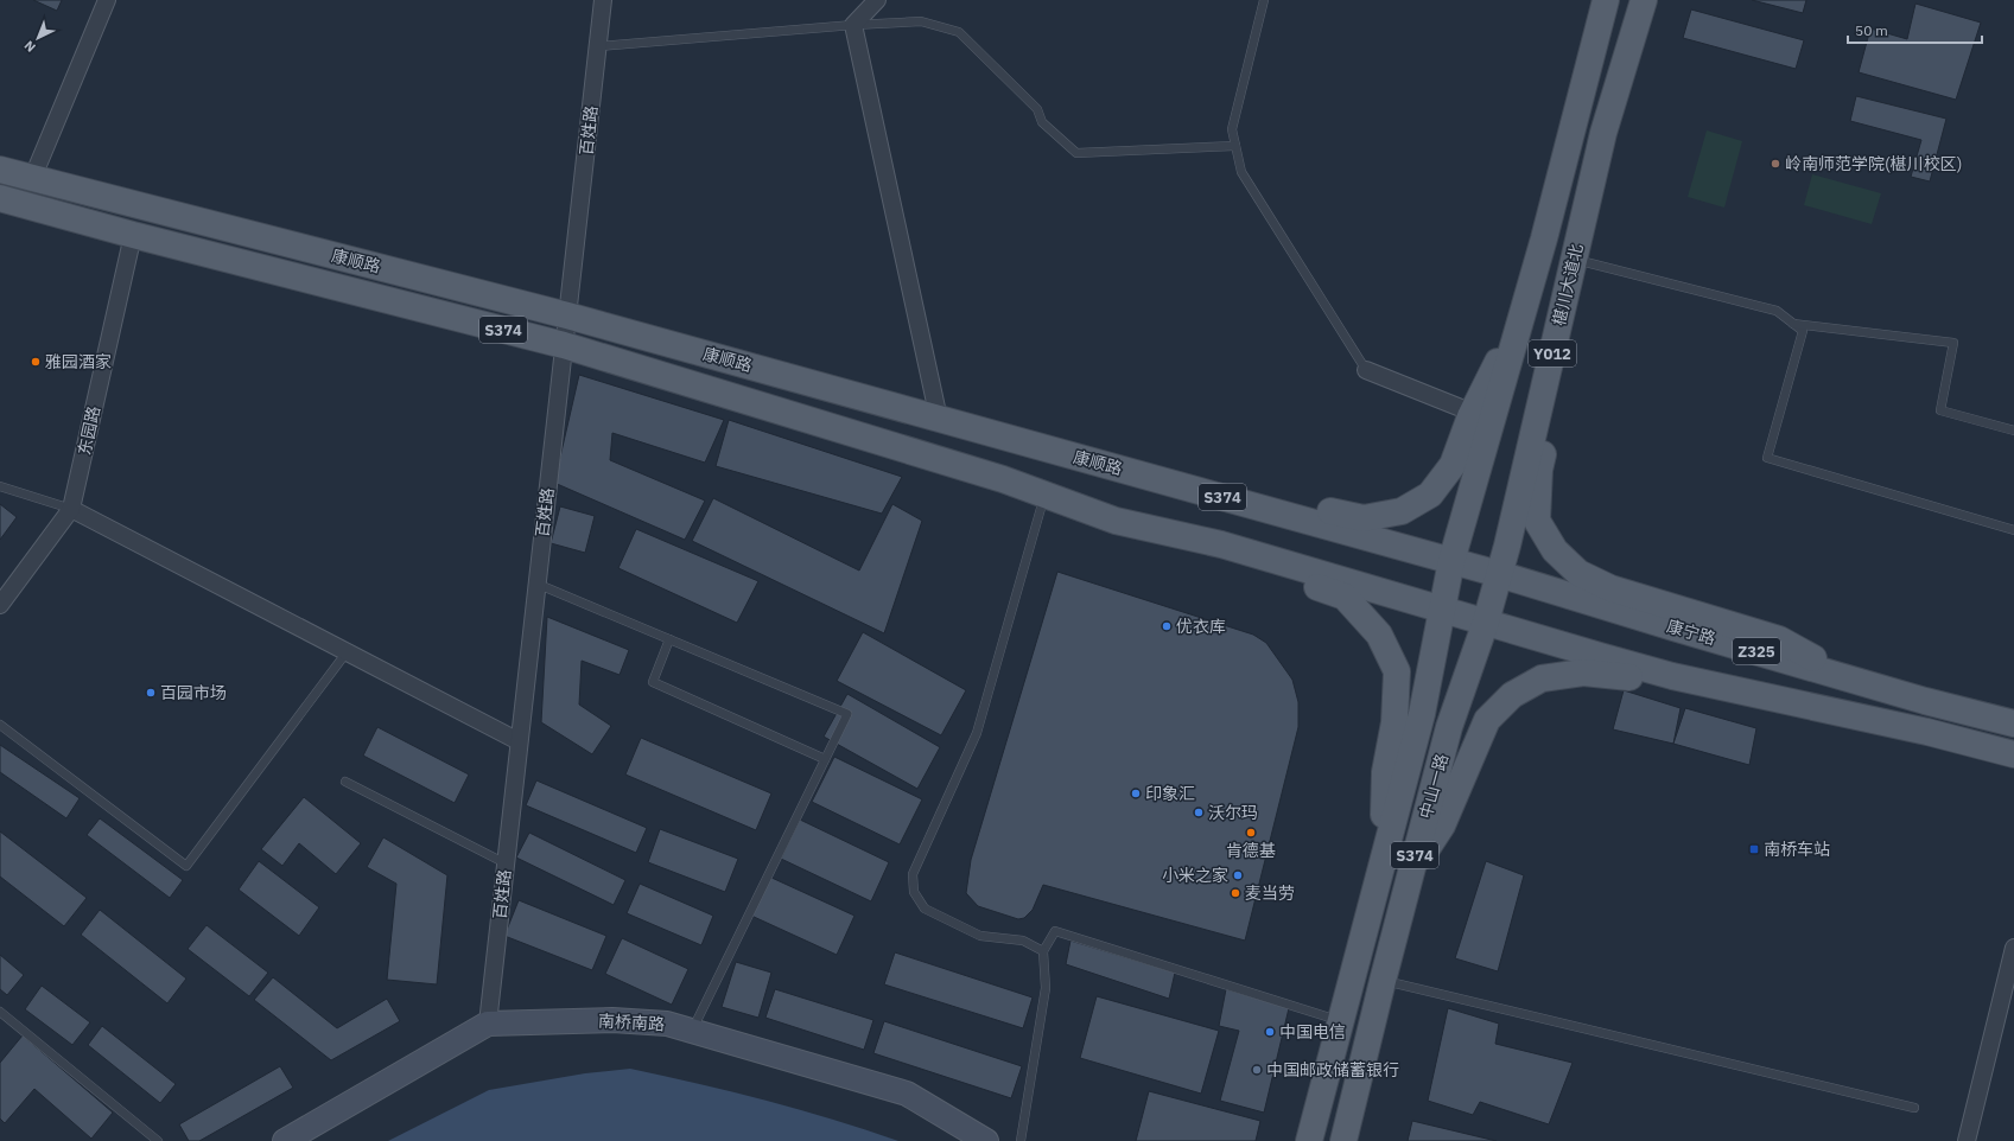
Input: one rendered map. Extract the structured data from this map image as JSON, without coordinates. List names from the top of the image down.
{
  "streets": {
    "main road": [
      "康顺路",
      "椹川大道北",
      "S374",
      "Y012",
      "康宁路",
      "Z325",
      "中山一路"
    ],
    "street": ["百姓路", "东园路", "南桥南路"]
  },
  "crossings": [
    ["百姓路", "康顺路"],
    ["百姓路", "南桥南路"],
    ["康顺路", "S374"],
    ["康顺路", "东园路"],
    ["康顺路", "康宁路"],
    ["康顺路", "中山一路"],
    ["椹川大道北", "康宁路"],
    ["椹川大道北", "中山一路"],
    ["S374", "Z325"],
    ["S374", "中山一路"],
    ["康宁路", "中山一路"],
    ["Z325", "中山一路"]
  ],
  "places": {
    "other": [
      "岭南师范学院(椹川校区)",
      "雅园酒家",
      "优衣库",
      "百园市场",
      "印象汇",
      "沃尔玛",
      "肯德基",
      "小米之家",
      "麦当劳",
      "中国电信",
      "中国邮政储蓄银行"
    ],
    "transit": ["南桥车站"]
  },
  "scale_bar": "50 m",
  "north": "bottom left"
}
